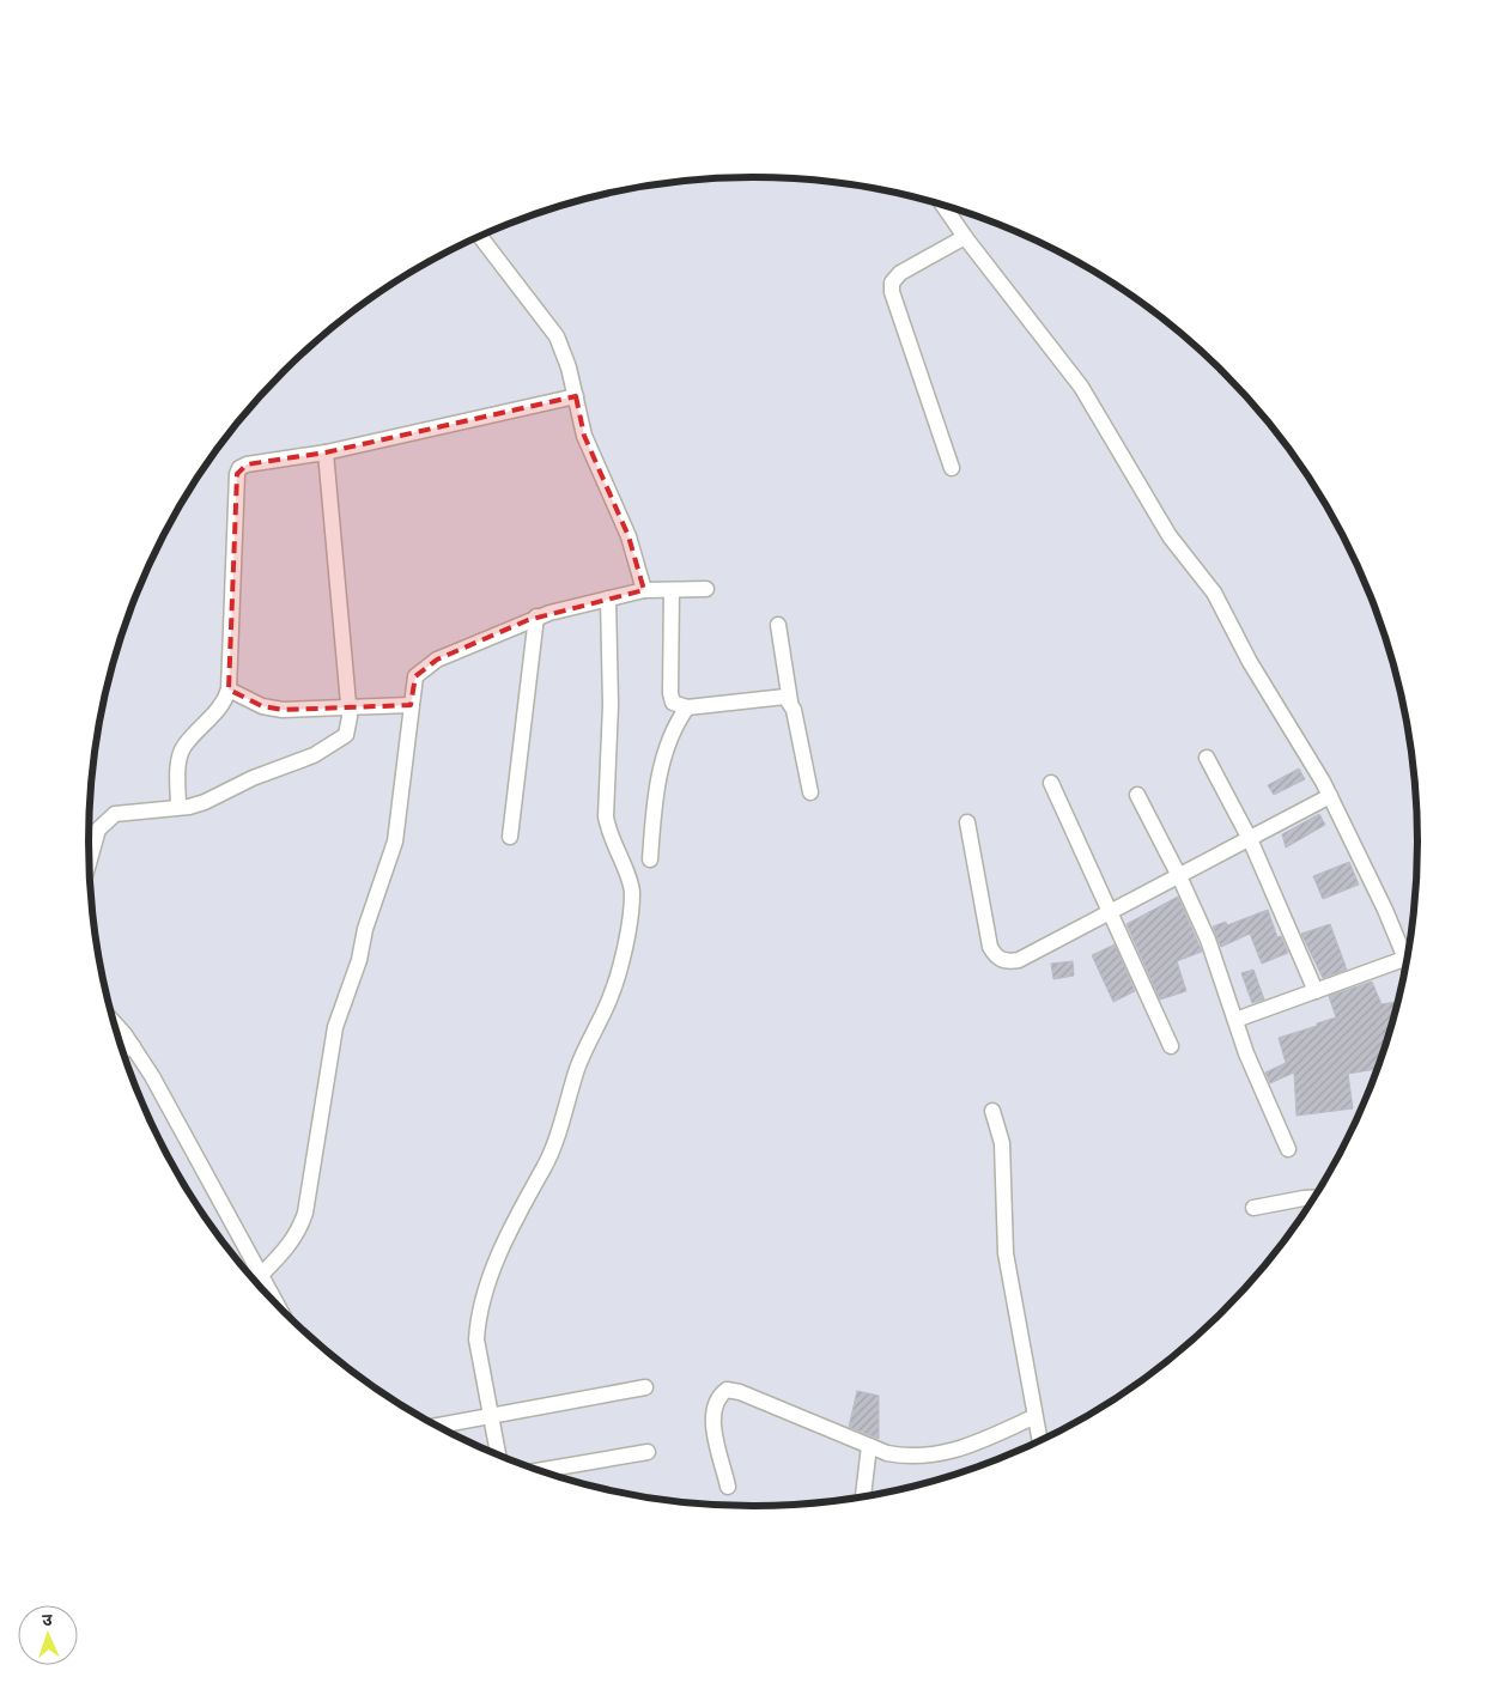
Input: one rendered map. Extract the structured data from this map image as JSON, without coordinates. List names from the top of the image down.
{
  "north": "top"
}
